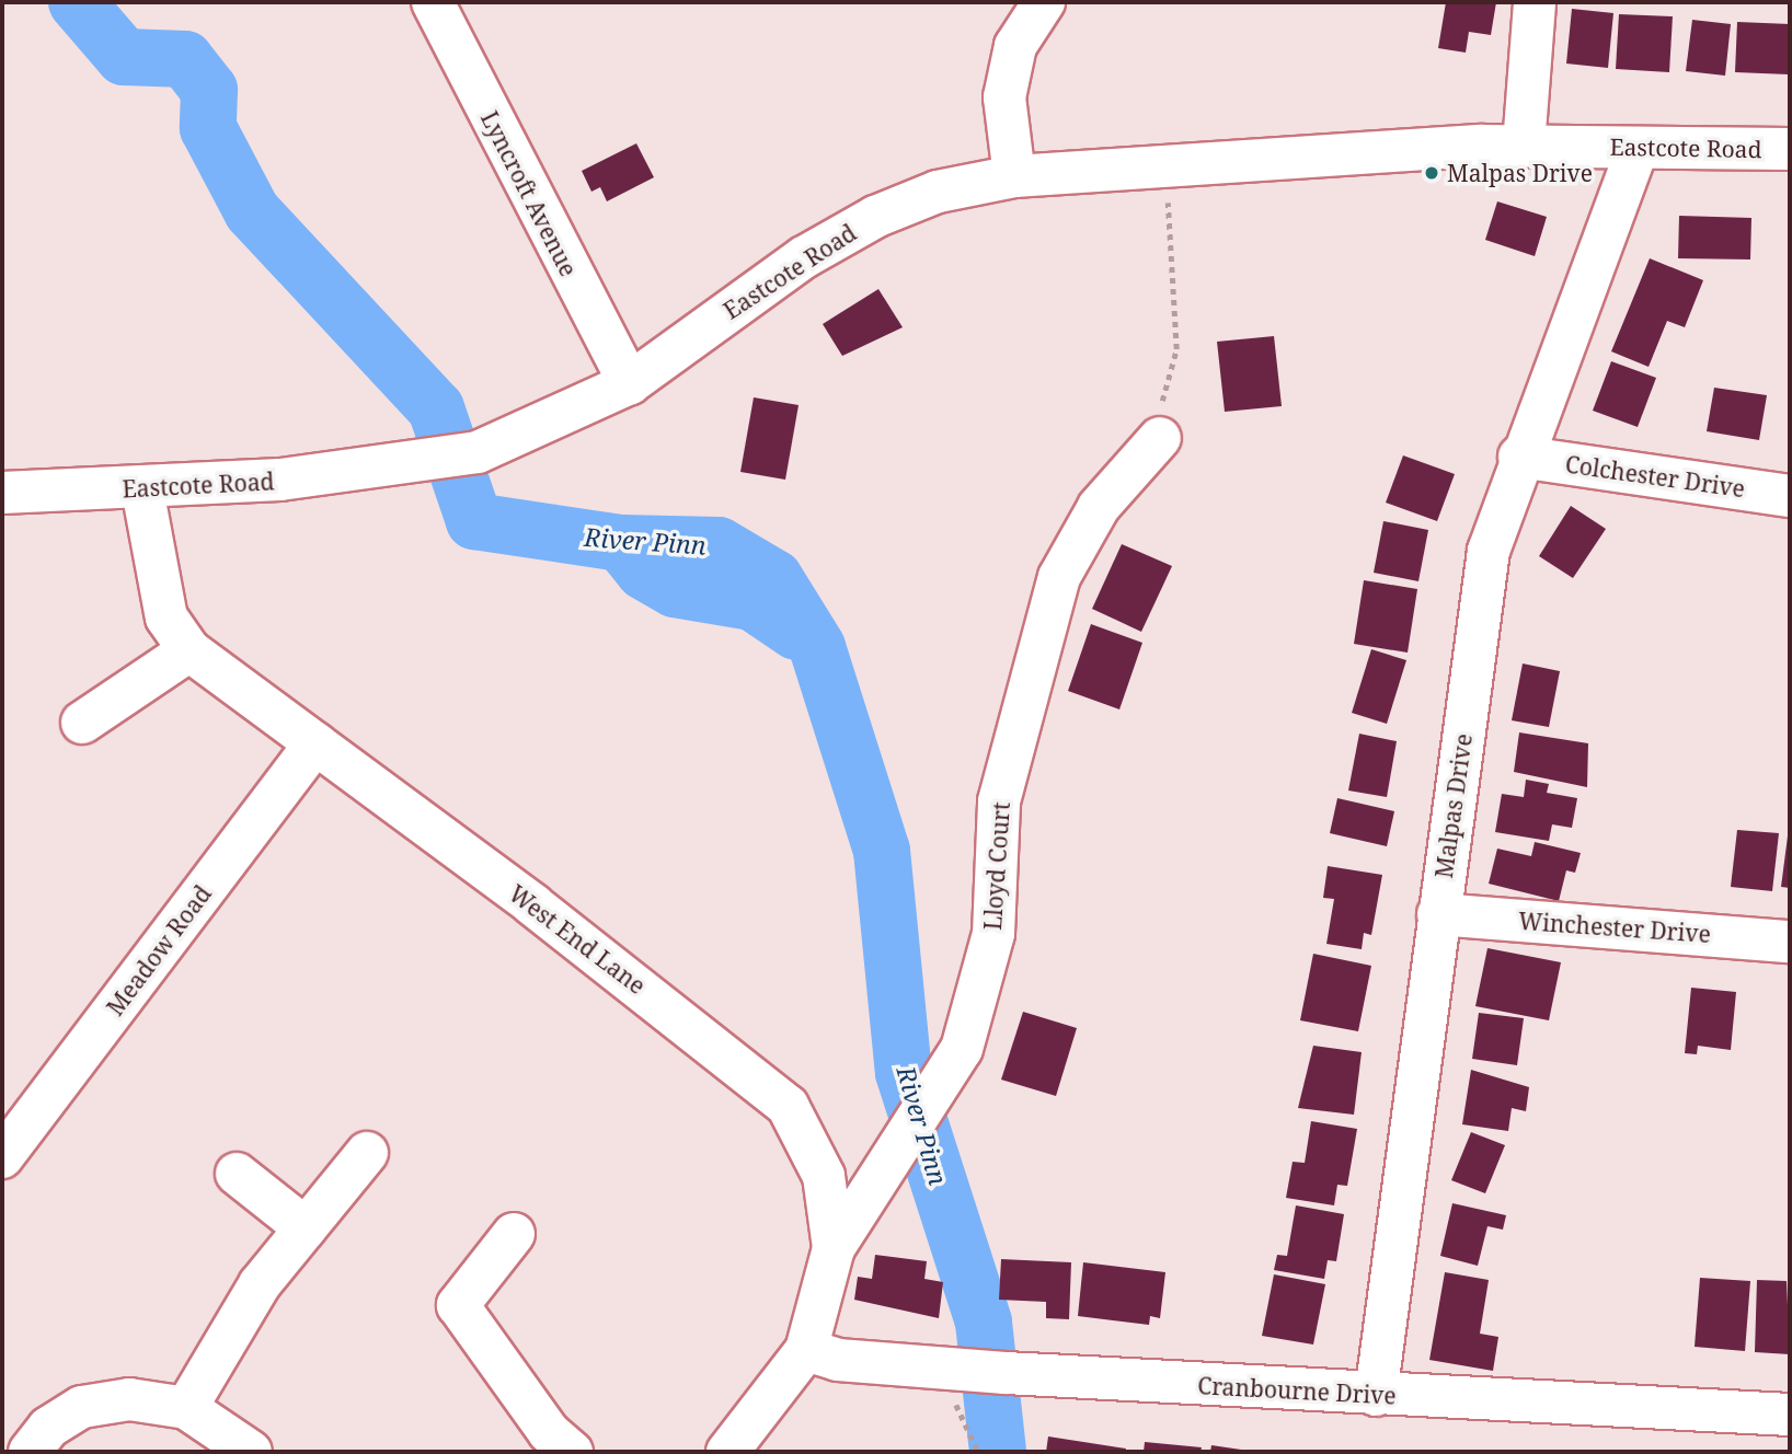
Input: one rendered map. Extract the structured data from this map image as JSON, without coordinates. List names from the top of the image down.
{
  "streets": {
    "street": [
      "Eastcote Road",
      "Lyncroft Avenue",
      "Colchester Drive",
      "Malpas Drive",
      "Lloyd Court",
      "Winchester Drive",
      "West End Lane",
      "Meadow Road",
      "Cranbourne Drive"
    ]
  },
  "crossings": [
    ["Eastcote Road", "Lyncroft Avenue"],
    ["Eastcote Road", "Malpas Drive"],
    ["Eastcote Road", "West End Lane"],
    ["Colchester Drive", "Malpas Drive"],
    ["Malpas Drive", "Winchester Drive"],
    ["Malpas Drive", "Cranbourne Drive"],
    ["Lloyd Court", "West End Lane"],
    ["West End Lane", "Meadow Road"],
    ["West End Lane", "Cranbourne Drive"]
  ],
  "water": ["River Pinn"],
  "places": ["Malpas Drive"]
}
